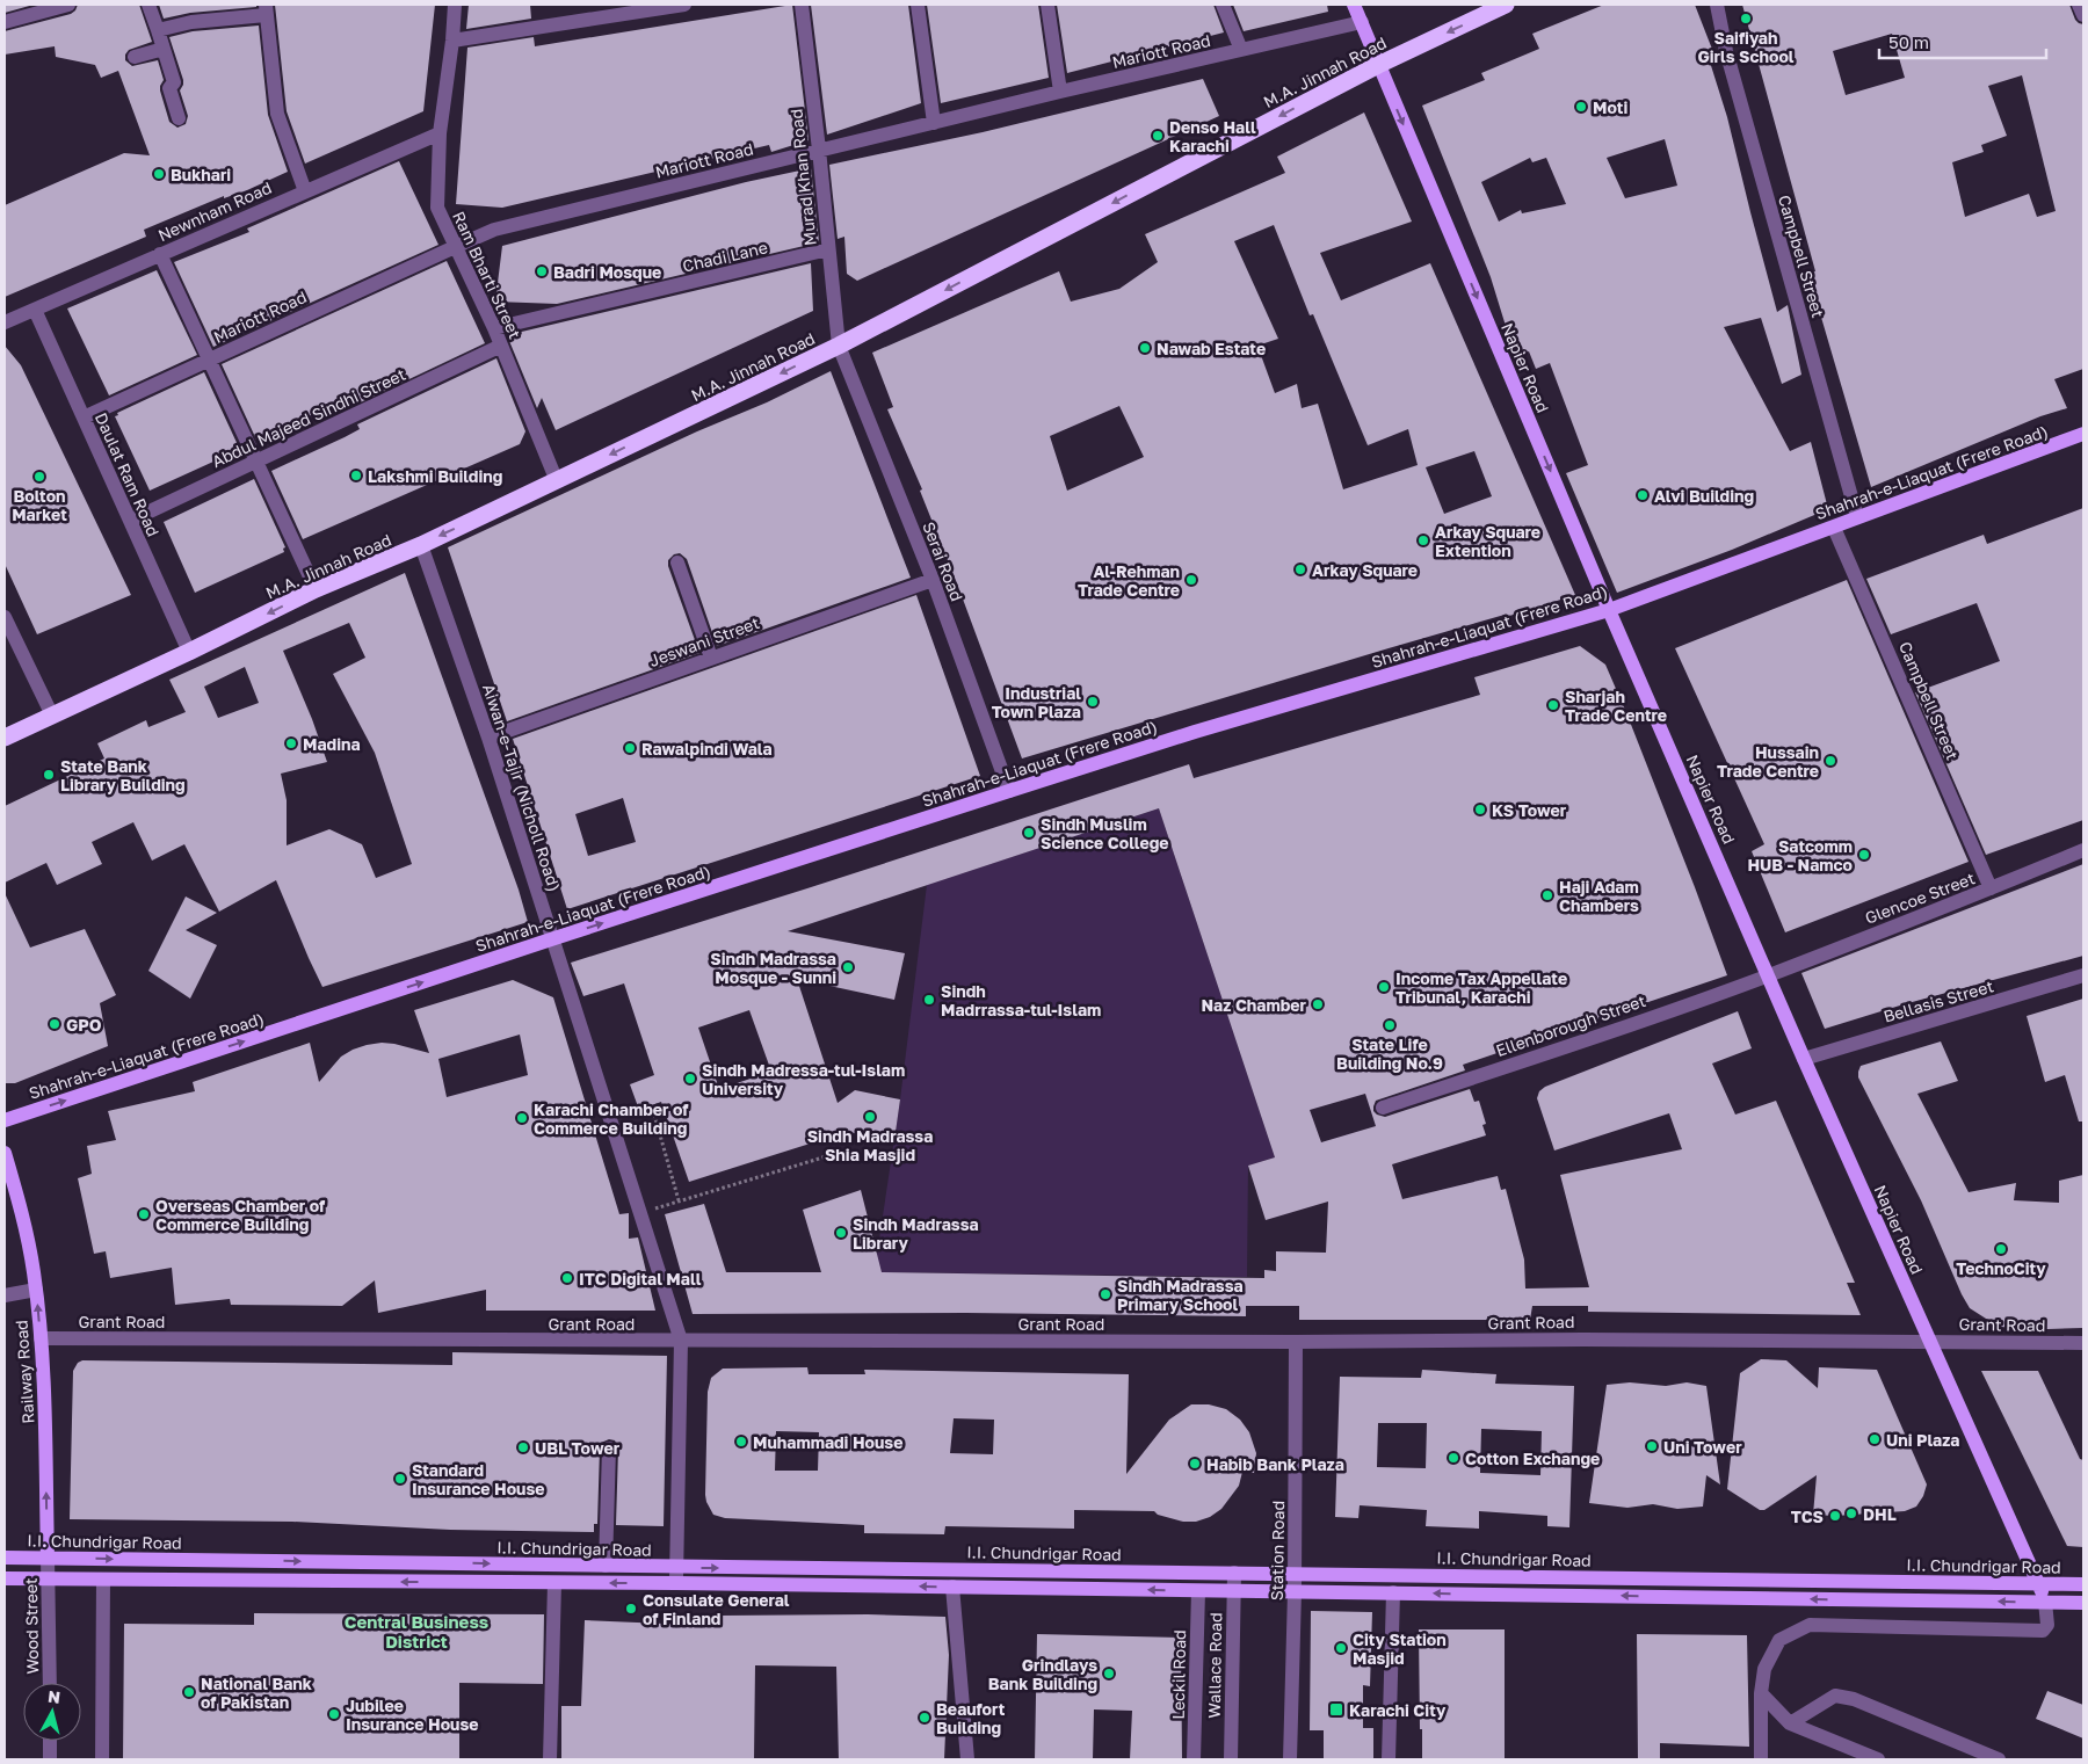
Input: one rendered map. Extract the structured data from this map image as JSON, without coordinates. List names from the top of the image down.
{
  "streets": {
    "highway": ["M.A. Jinnah Road"],
    "main road": [
      "Napier Road",
      "Shahrah-e-Liaquat (Frere Road)",
      "Railway Road",
      "I.I. Chundrigar Road"
    ],
    "street": [
      "Mariott Road",
      "Murad Khan Road",
      "Newnham Road",
      "Chadi Lane",
      "Campbell Street",
      "Ram Bharti Street",
      "Abdul Majeed Sindhi Street",
      "Daulat Ram Road",
      "Serai Road",
      "Jeswani Street",
      "Aiwan-e-Tajir (Nicholl Road)",
      "Glencoe Street",
      "Bellasis Street",
      "Ellenborough Street",
      "Grant Road",
      "Station Road",
      "Wood Street",
      "Wallace Road",
      "Leckil Road"
    ]
  },
  "crossings": [
    ["Mariott Road", "Murad Khan Road"],
    ["Mariott Road", "Ram Bharti Street"],
    ["Mariott Road", "Napier Road"],
    ["Mariott Road", "Daulat Ram Road"],
    ["M.A. Jinnah Road", "Murad Khan Road"],
    ["M.A. Jinnah Road", "Ram Bharti Street"],
    ["M.A. Jinnah Road", "Napier Road"],
    ["M.A. Jinnah Road", "Daulat Ram Road"],
    ["M.A. Jinnah Road", "Serai Road"],
    ["M.A. Jinnah Road", "Aiwan-e-Tajir (Nicholl Road)"],
    ["Murad Khan Road", "Chadi Lane"],
    ["Murad Khan Road", "Serai Road"],
    ["Newnham Road", "Ram Bharti Street"],
    ["Newnham Road", "Daulat Ram Road"],
    ["Chadi Lane", "Ram Bharti Street"],
    ["Campbell Street", "Shahrah-e-Liaquat (Frere Road)"],
    ["Campbell Street", "Glencoe Street"],
    ["Ram Bharti Street", "Abdul Majeed Sindhi Street"],
    ["Napier Road", "Shahrah-e-Liaquat (Frere Road)"],
    ["Napier Road", "Glencoe Street"],
    ["Napier Road", "Bellasis Street"],
    ["Napier Road", "Ellenborough Street"],
    ["Napier Road", "Grant Road"],
    ["Napier Road", "I.I. Chundrigar Road"],
    ["Abdul Majeed Sindhi Street", "Daulat Ram Road"],
    ["Shahrah-e-Liaquat (Frere Road)", "Serai Road"],
    ["Shahrah-e-Liaquat (Frere Road)", "Aiwan-e-Tajir (Nicholl Road)"],
    ["Serai Road", "Jeswani Street"],
    ["Jeswani Street", "Aiwan-e-Tajir (Nicholl Road)"],
    ["Aiwan-e-Tajir (Nicholl Road)", "Grant Road"],
    ["Aiwan-e-Tajir (Nicholl Road)", "I.I. Chundrigar Road"],
    ["Glencoe Street", "Ellenborough Street"],
    ["Grant Road", "Railway Road"],
    ["Grant Road", "Station Road"],
    ["Railway Road", "I.I. Chundrigar Road"],
    ["Railway Road", "Wood Street"],
    ["I.I. Chundrigar Road", "Station Road"],
    ["I.I. Chundrigar Road", "Wood Street"],
    ["I.I. Chundrigar Road", "Wallace Road"]
  ],
  "one_way": ["M.A. Jinnah Road", "Shahrah-e-Liaquat (Frere Road)", "Railway Road"],
  "districts": ["Central Business District"],
  "places": {
    "other": [
      "Saifiyah Girls School",
      "Moti",
      "Denso Hall Karachi",
      "Bukhari",
      "Badri Mosque",
      "Nawab Estate",
      "Lakshmi Building",
      "Bolton Market",
      "Alvi Building",
      "Arkay Square Extention",
      "Arkay Square",
      "Al-Rehman Trade Centre",
      "Industrial Town Plaza",
      "Sharjah Trade Centre",
      "Madina",
      "Rawalpindi Wala",
      "Hussain Trade Centre",
      "State Bank Library Building",
      "KS Tower",
      "Sindh Muslim Science College",
      "Satcomm HUB - Namco",
      "Haji Adam Chambers",
      "Sindh Madrassa Mosque - Sunni",
      "Income Tax Appellate Tribunal, Karachi",
      "Sindh Madrrassa-tul-Islam",
      "Naz Chamber",
      "GPO",
      "State Life Building No.9",
      "Sindh Madressa-tul-Islam University",
      "Sindh Madrassa Shia Masjid",
      "Karachi Chamber of Commerce Building",
      "Overseas Chamber of Commerce Building",
      "Sindh Madrassa Library",
      "TechnoCity",
      "ITC Digital Mall",
      "Sindh Madrassa Primary School",
      "Uni Plaza",
      "Muhammadi House",
      "Uni Tower",
      "UBL Tower",
      "Cotton Exchange",
      "Habib Bank Plaza",
      "Standard Insurance House",
      "DHL",
      "TCS",
      "Consulate General of Finland",
      "City Station Masjid",
      "Grindlays Bank Building",
      "National Bank of Pakistan",
      "Jubilee Insurance House",
      "Beaufort Building"
    ],
    "transit": ["Karachi City"]
  },
  "scale_bar": "50 m",
  "north": "top"
}
